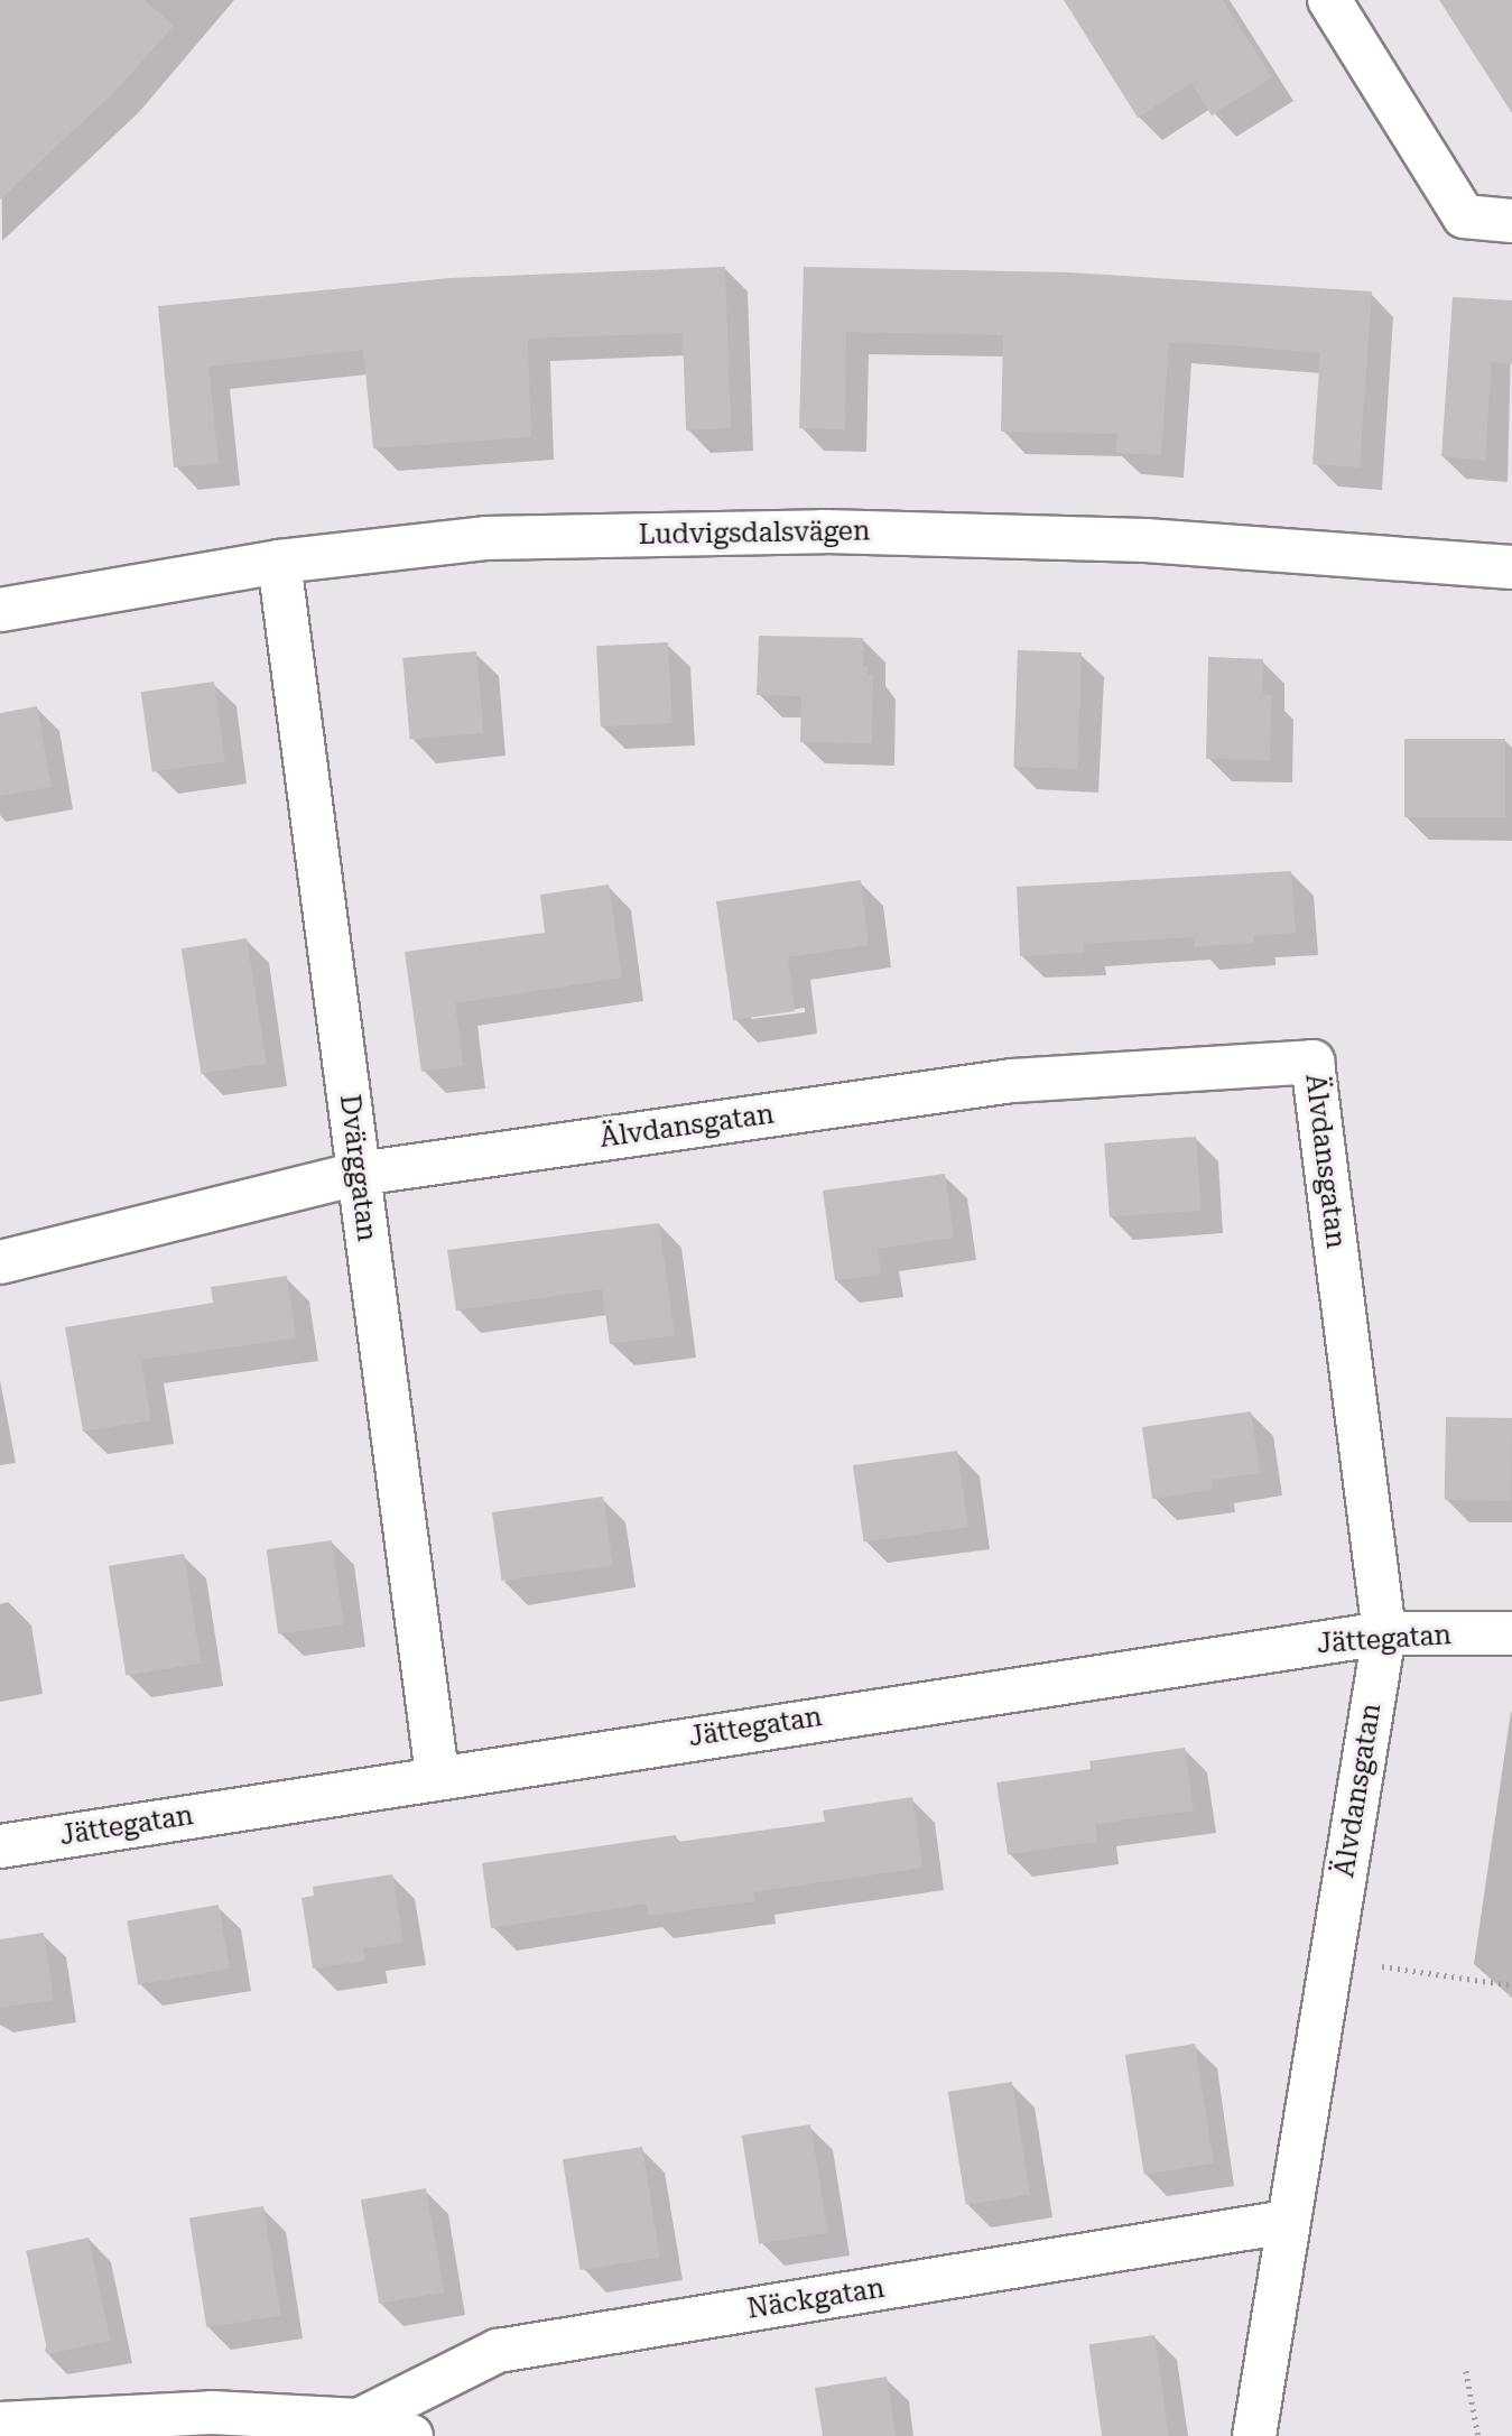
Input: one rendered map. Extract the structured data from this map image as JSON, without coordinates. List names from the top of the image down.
{
  "streets": {
    "street": [
      "Ludvigsdalsvägen",
      "Älvdansgatan",
      "Dvärggatan",
      "Jättegatan",
      "Näckgatan"
    ]
  },
  "crossings": [
    ["Ludvigsdalsvägen", "Dvärggatan"],
    ["Älvdansgatan", "Dvärggatan"],
    ["Älvdansgatan", "Jättegatan"],
    ["Älvdansgatan", "Näckgatan"],
    ["Dvärggatan", "Jättegatan"]
  ]
}
